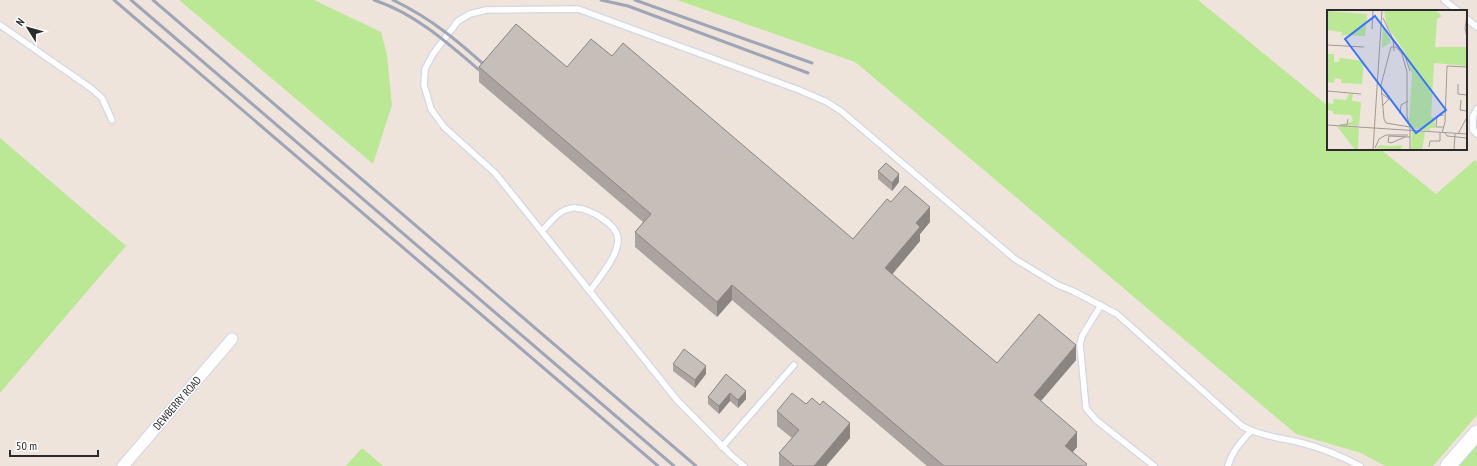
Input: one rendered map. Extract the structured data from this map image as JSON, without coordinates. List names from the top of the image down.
{
  "streets": {
    "street": ["DEWBERRY ROAD"]
  },
  "scale_bar": "50 m",
  "north": "top left"
}
